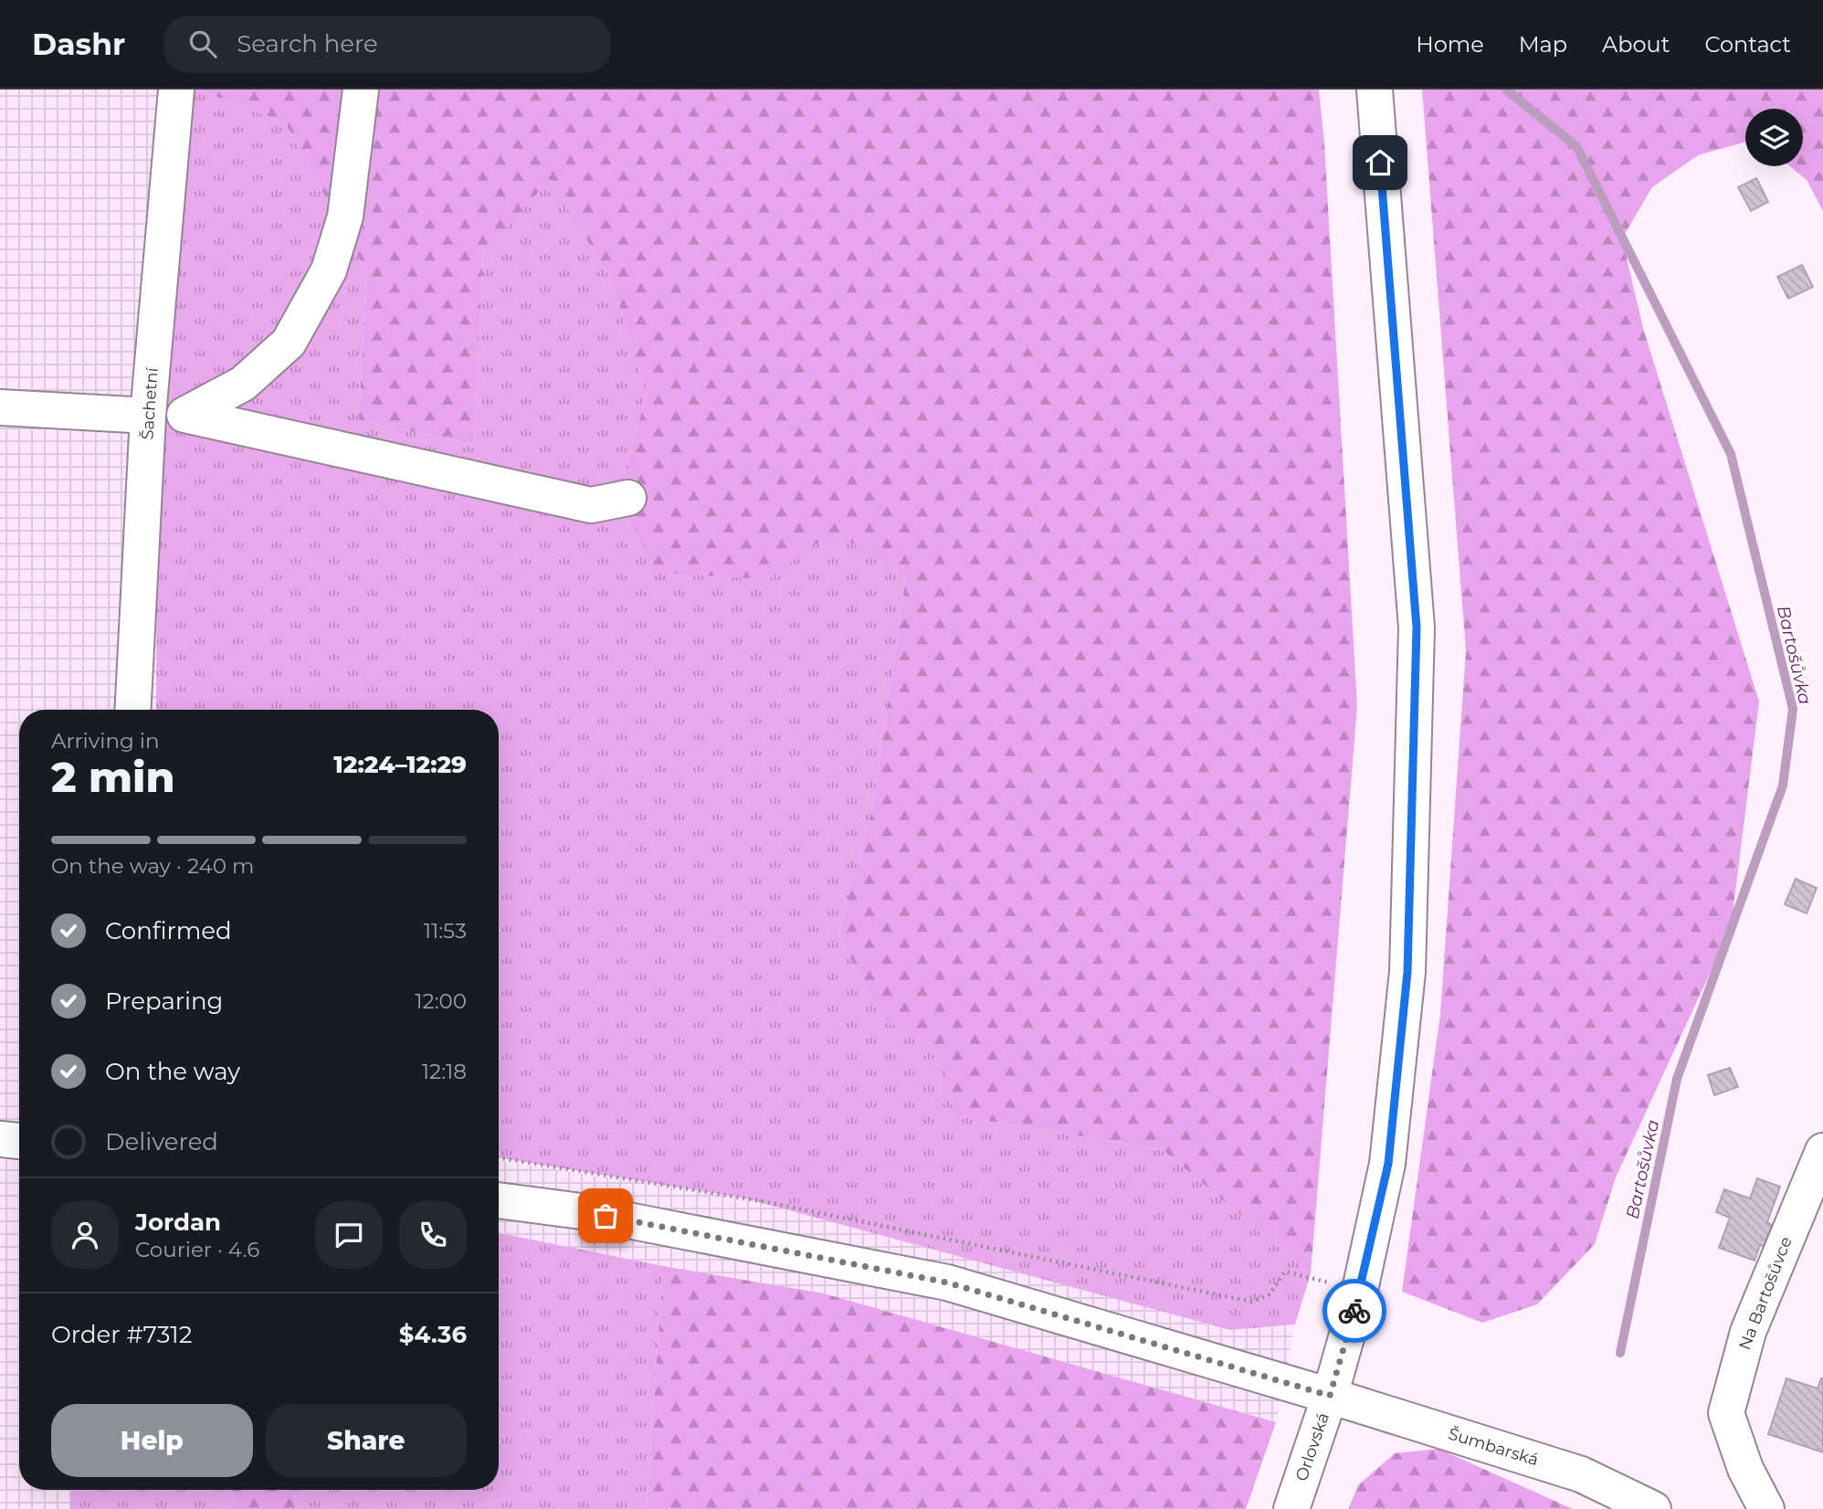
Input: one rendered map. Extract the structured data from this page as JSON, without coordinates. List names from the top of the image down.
{
  "streets": {
    "street": [
      "Šachetní",
      "Na Bartošůvce",
      "Orlovská",
      "Šumbarská"
    ]
  },
  "crossings": [
    ["Orlovská", "Šumbarská"]
  ],
  "water": ["Bartošůvka"],
  "page": {
    "header": "Dashr",
    "search": "Search here",
    "nav": [
      "Home",
      "Map",
      "About",
      "Contact"
    ],
    "heading": ["2 min", "Arriving in", "12:24–12:29"],
    "panel": [
      "Jordan",
      "Courier · 4.6",
      "Order #7312",
      "$4.36"
    ],
    "bar": "On the way · 240 m",
    "list": [
      ["Confirmed", "11:53"],
      ["Preparing", "12:00"],
      ["On the way", "12:18"],
      "Delivered"
    ],
    "buttons": ["Help", "Share"]
  }
}
